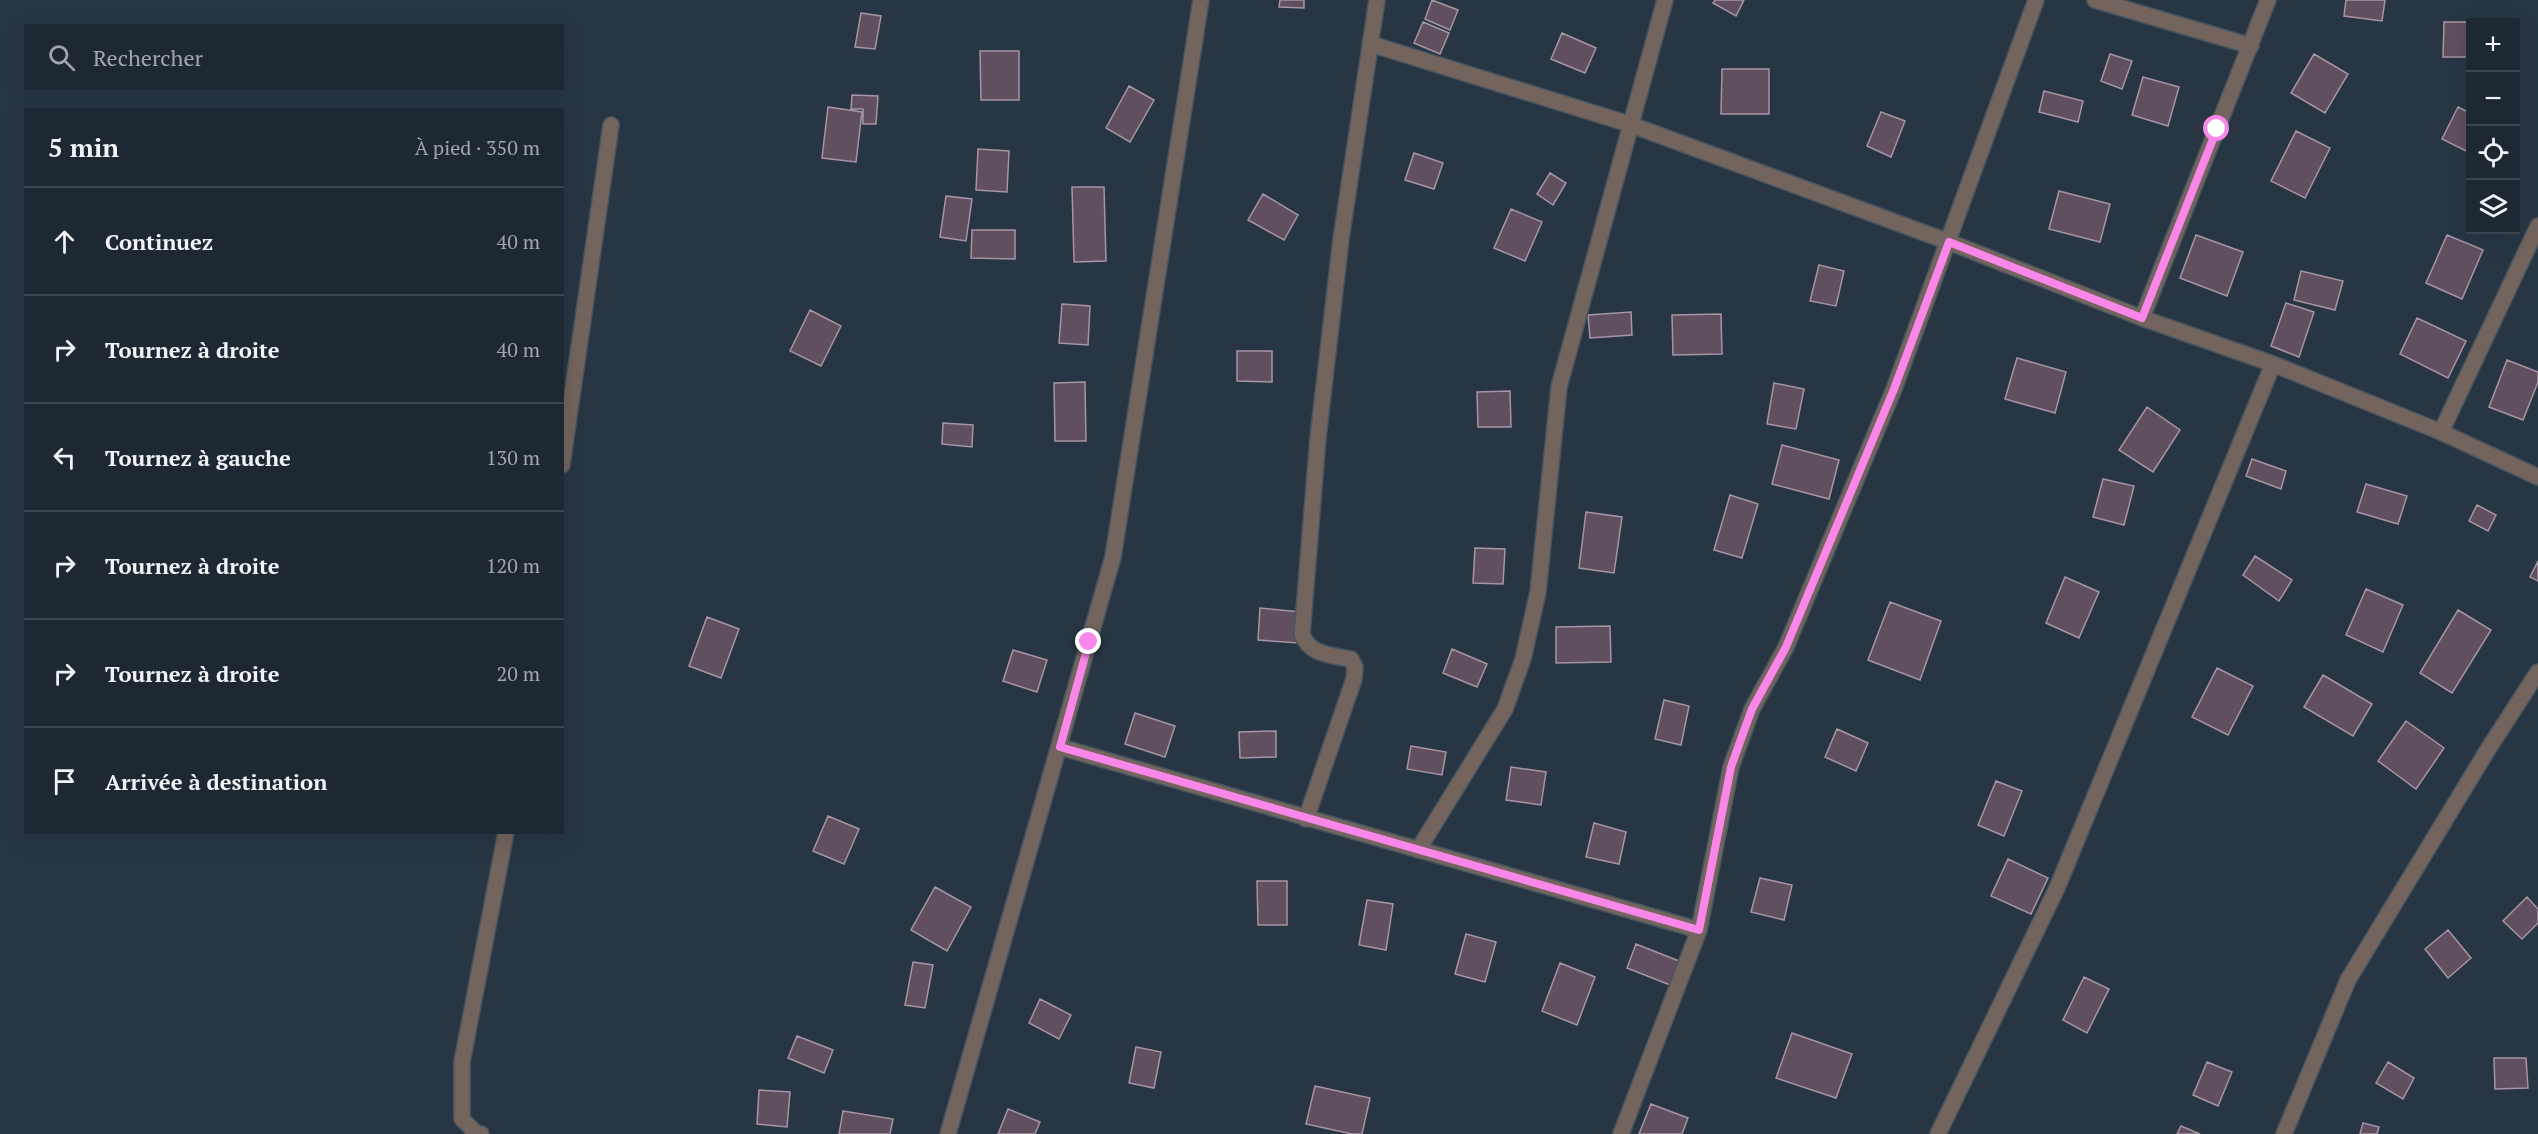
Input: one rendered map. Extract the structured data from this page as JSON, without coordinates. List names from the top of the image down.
{
  "page": {
    "map_buttons": ["+", "−"],
    "search": "Rechercher",
    "heading": ["5 min", "À pied · 350 m"],
    "list": [
      ["Continuez", "40 m"],
      ["Tournez à droite", "40 m"],
      ["Tournez à gauche", "130 m"],
      ["Tournez à droite", "120 m"],
      ["Tournez à droite", "20 m"],
      "Arrivée à destination"
    ]
  }
}
